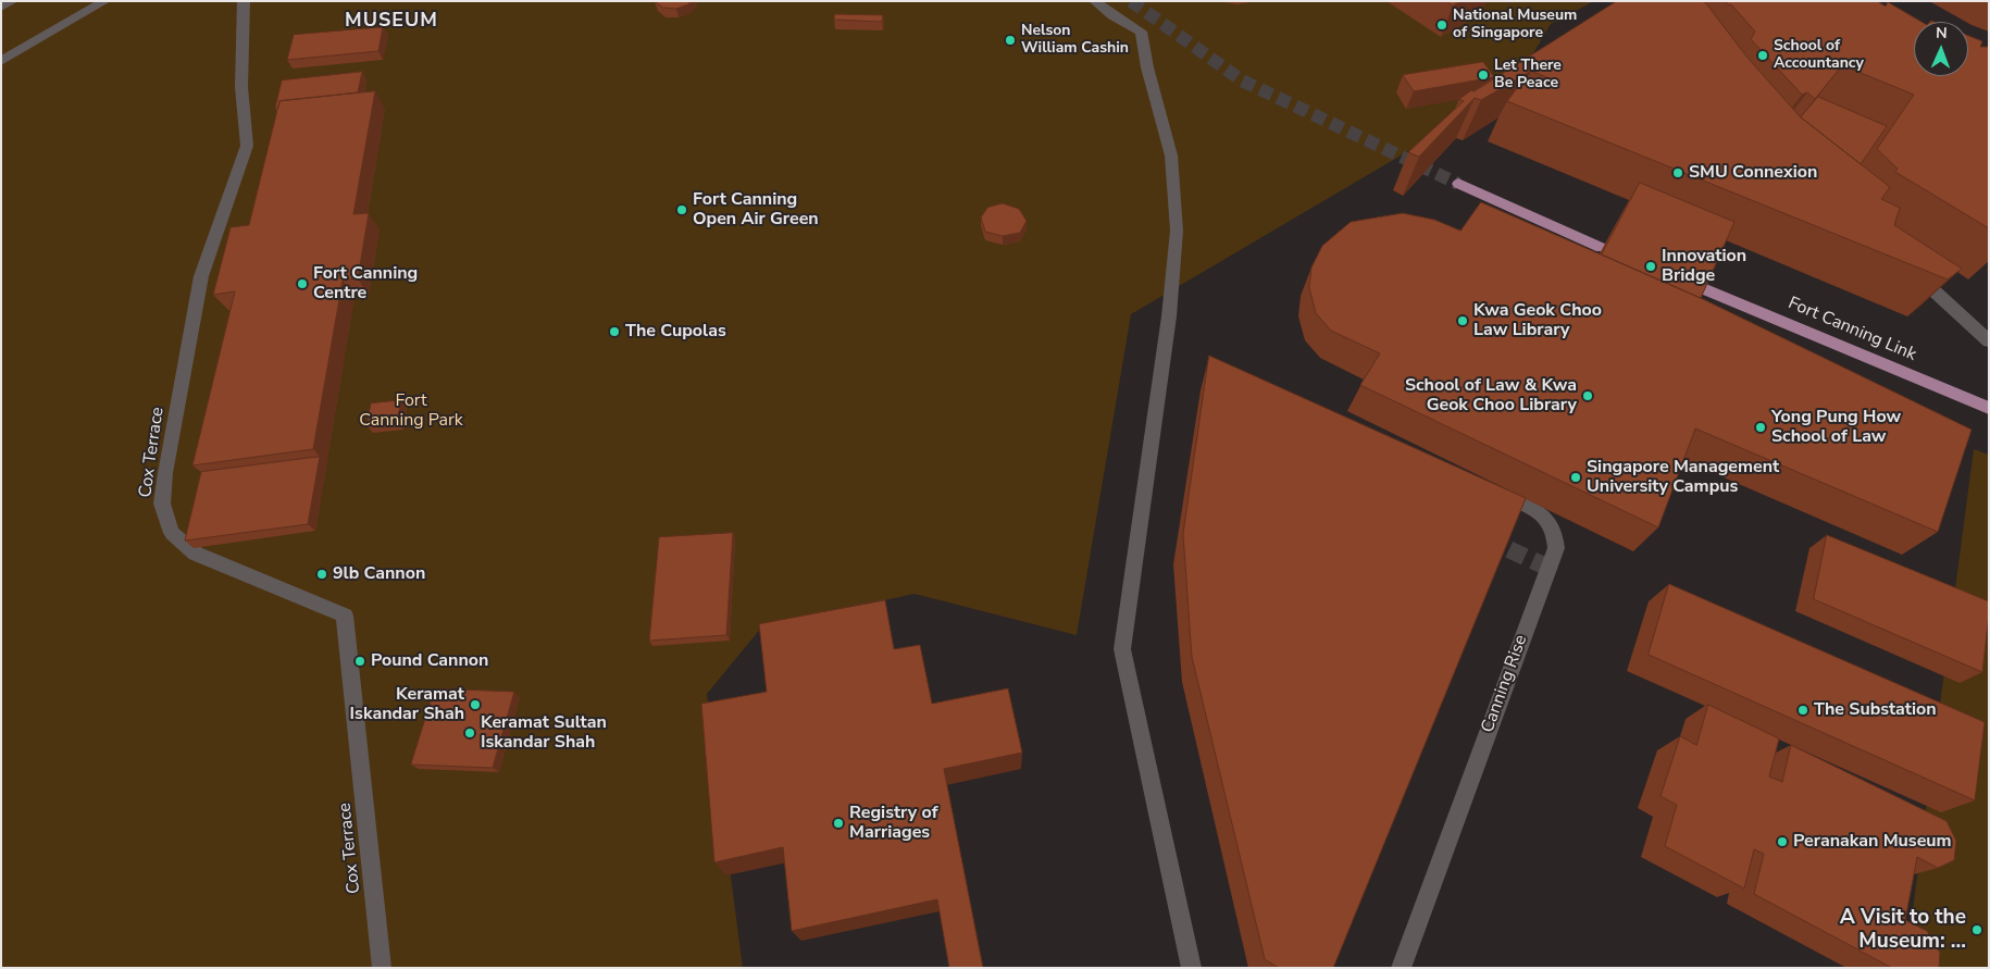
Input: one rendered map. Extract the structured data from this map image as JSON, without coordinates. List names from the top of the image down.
{
  "streets": {
    "main road": ["Fort Canning Link"],
    "street": ["Cox Terrace", "Canning Rise"]
  },
  "districts": ["MUSEUM"],
  "parks": ["Fort Canning Park"],
  "places": [
    "National Museum of Singapore",
    "Nelson William Cashin",
    "School of Accountancy",
    "Let There Be Peace",
    "SMU Connexion",
    "Fort Canning Open Air Green",
    "Innovation Bridge",
    "Fort Canning Centre",
    "Kwa Geok Choo Law Library",
    "The Cupolas",
    "School of Law & Kwa Geok Choo Library",
    "Yong Pung How School of Law",
    "Singapore Management University Campus",
    "9lb Cannon",
    "Pound Cannon",
    "Keramat Iskandar Shah",
    "The Substation",
    "Keramat Sultan Iskandar Shah",
    "Registry of Marriages",
    "Peranakan Museum",
    "A Visit to the Museum: ..."
  ],
  "north": "top"
}
